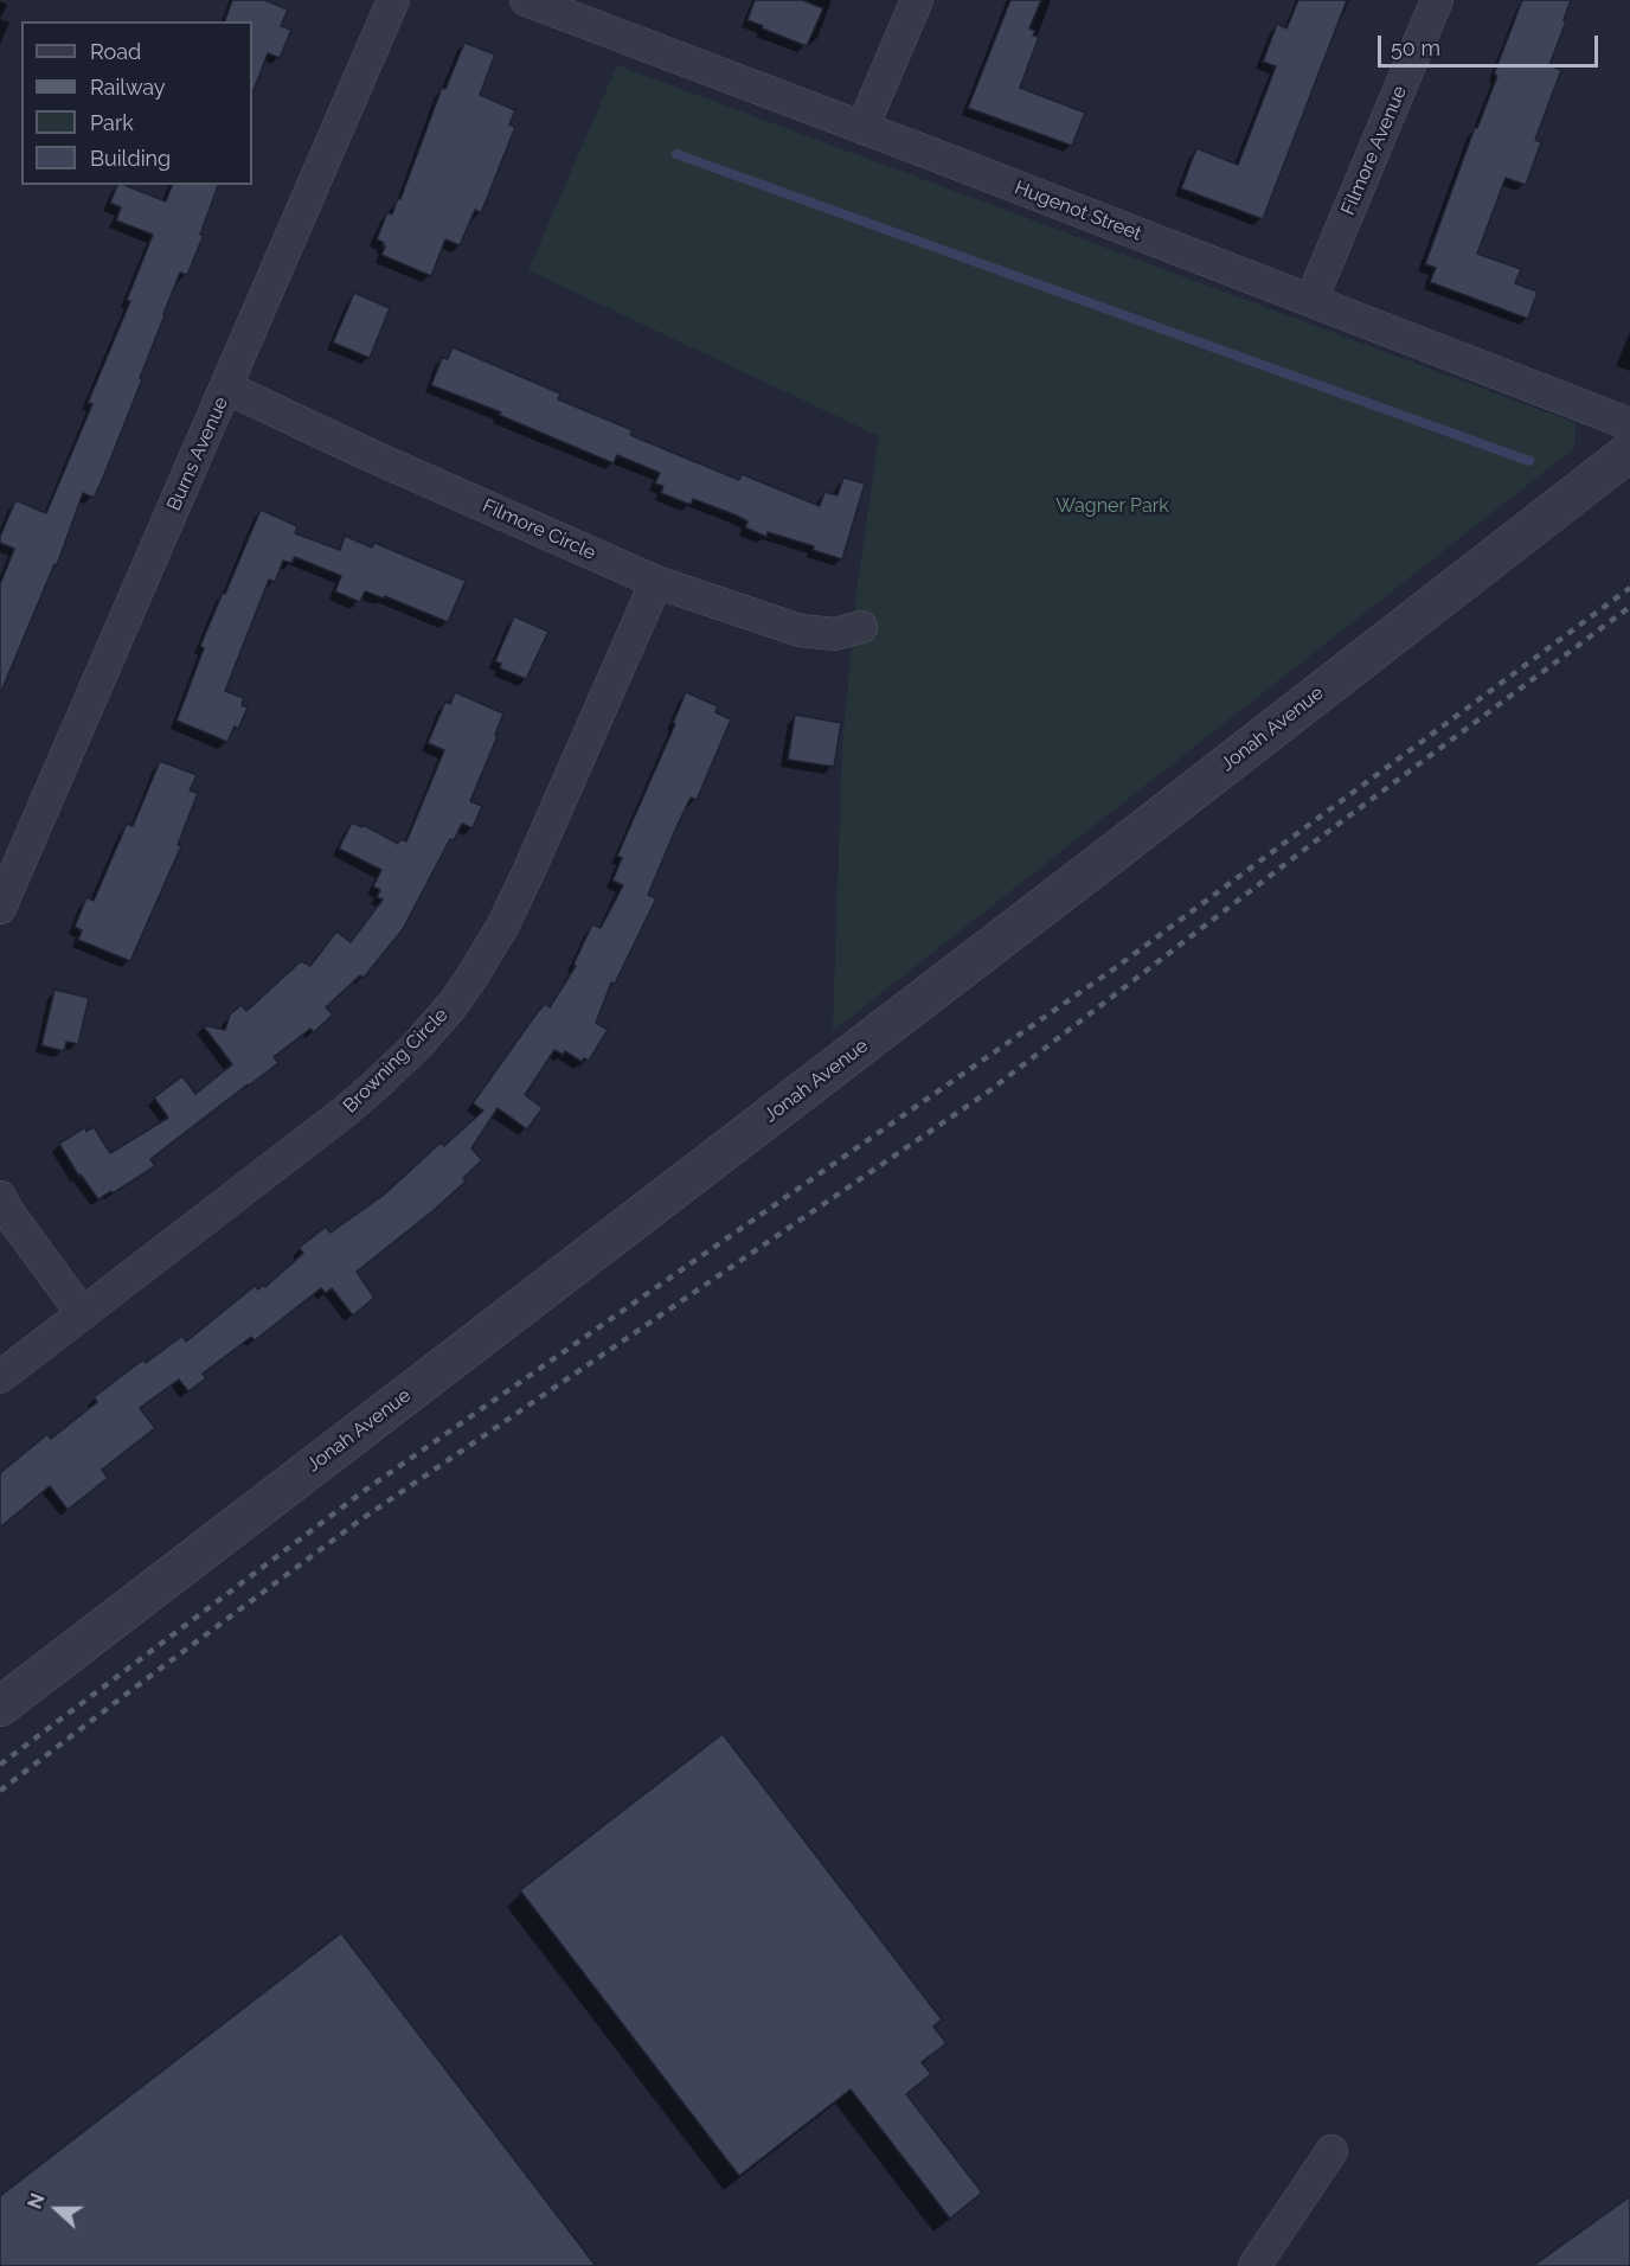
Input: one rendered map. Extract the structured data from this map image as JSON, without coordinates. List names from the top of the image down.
{
  "streets": {
    "street": [
      "Filmore Avenue",
      "Hugenot Street",
      "Burns Avenue",
      "Filmore Circle",
      "Jonah Avenue",
      "Browning Circle"
    ]
  },
  "crossings": [
    ["Filmore Avenue", "Hugenot Street"],
    ["Burns Avenue", "Filmore Circle"],
    ["Filmore Circle", "Browning Circle"]
  ],
  "parks": ["Wagner Park"],
  "legend": [
    "Road",
    "Railway",
    "Park",
    "Building"
  ],
  "scale_bar": "50 m",
  "north": "left"
}
